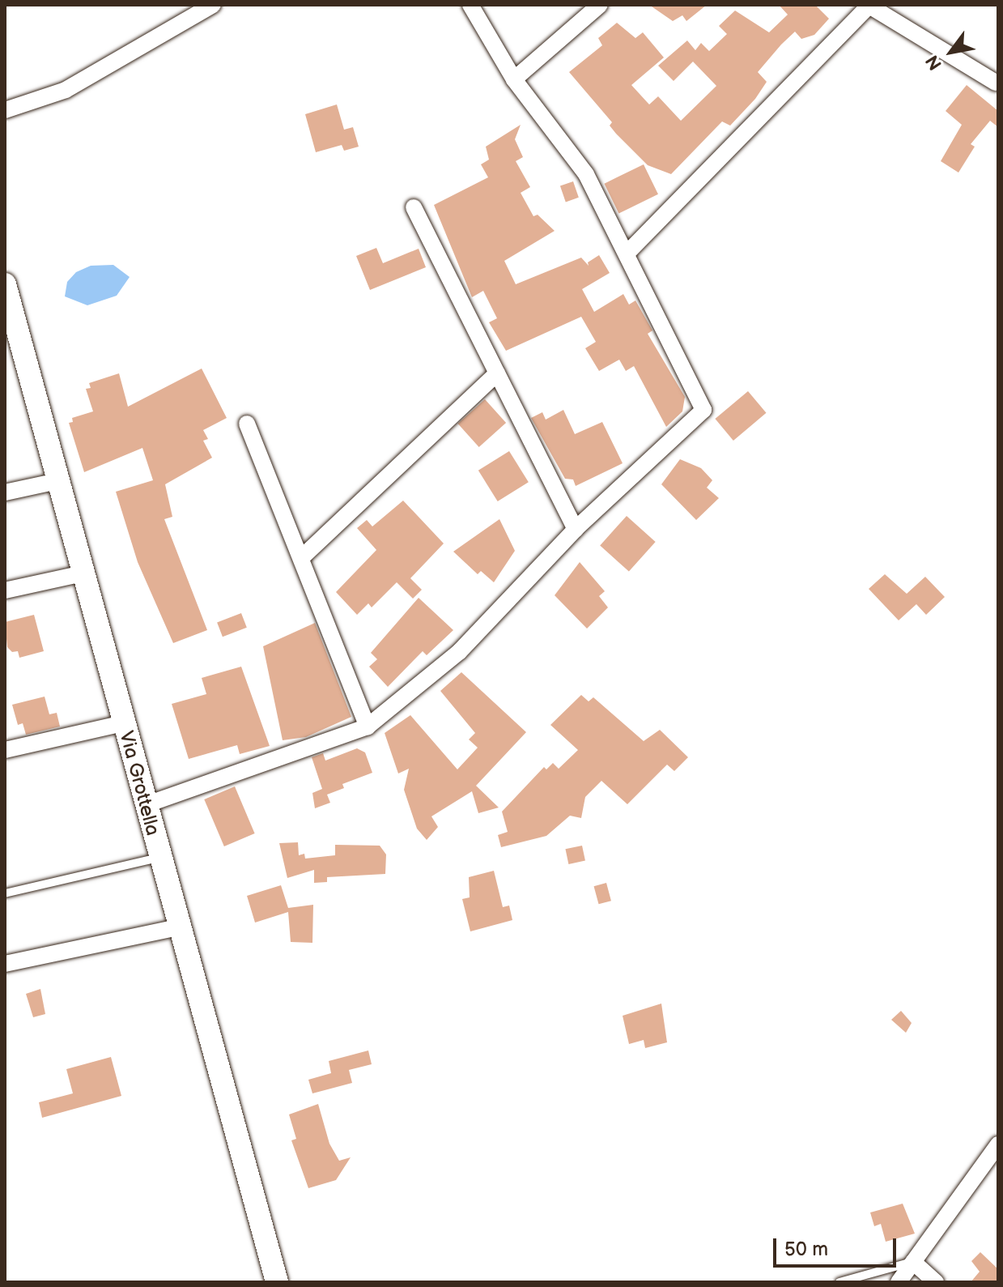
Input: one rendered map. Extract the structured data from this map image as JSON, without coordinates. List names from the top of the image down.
{
  "streets": {
    "street": ["Via Grottella"]
  },
  "scale_bar": "50 m",
  "north": "bottom left"
}
